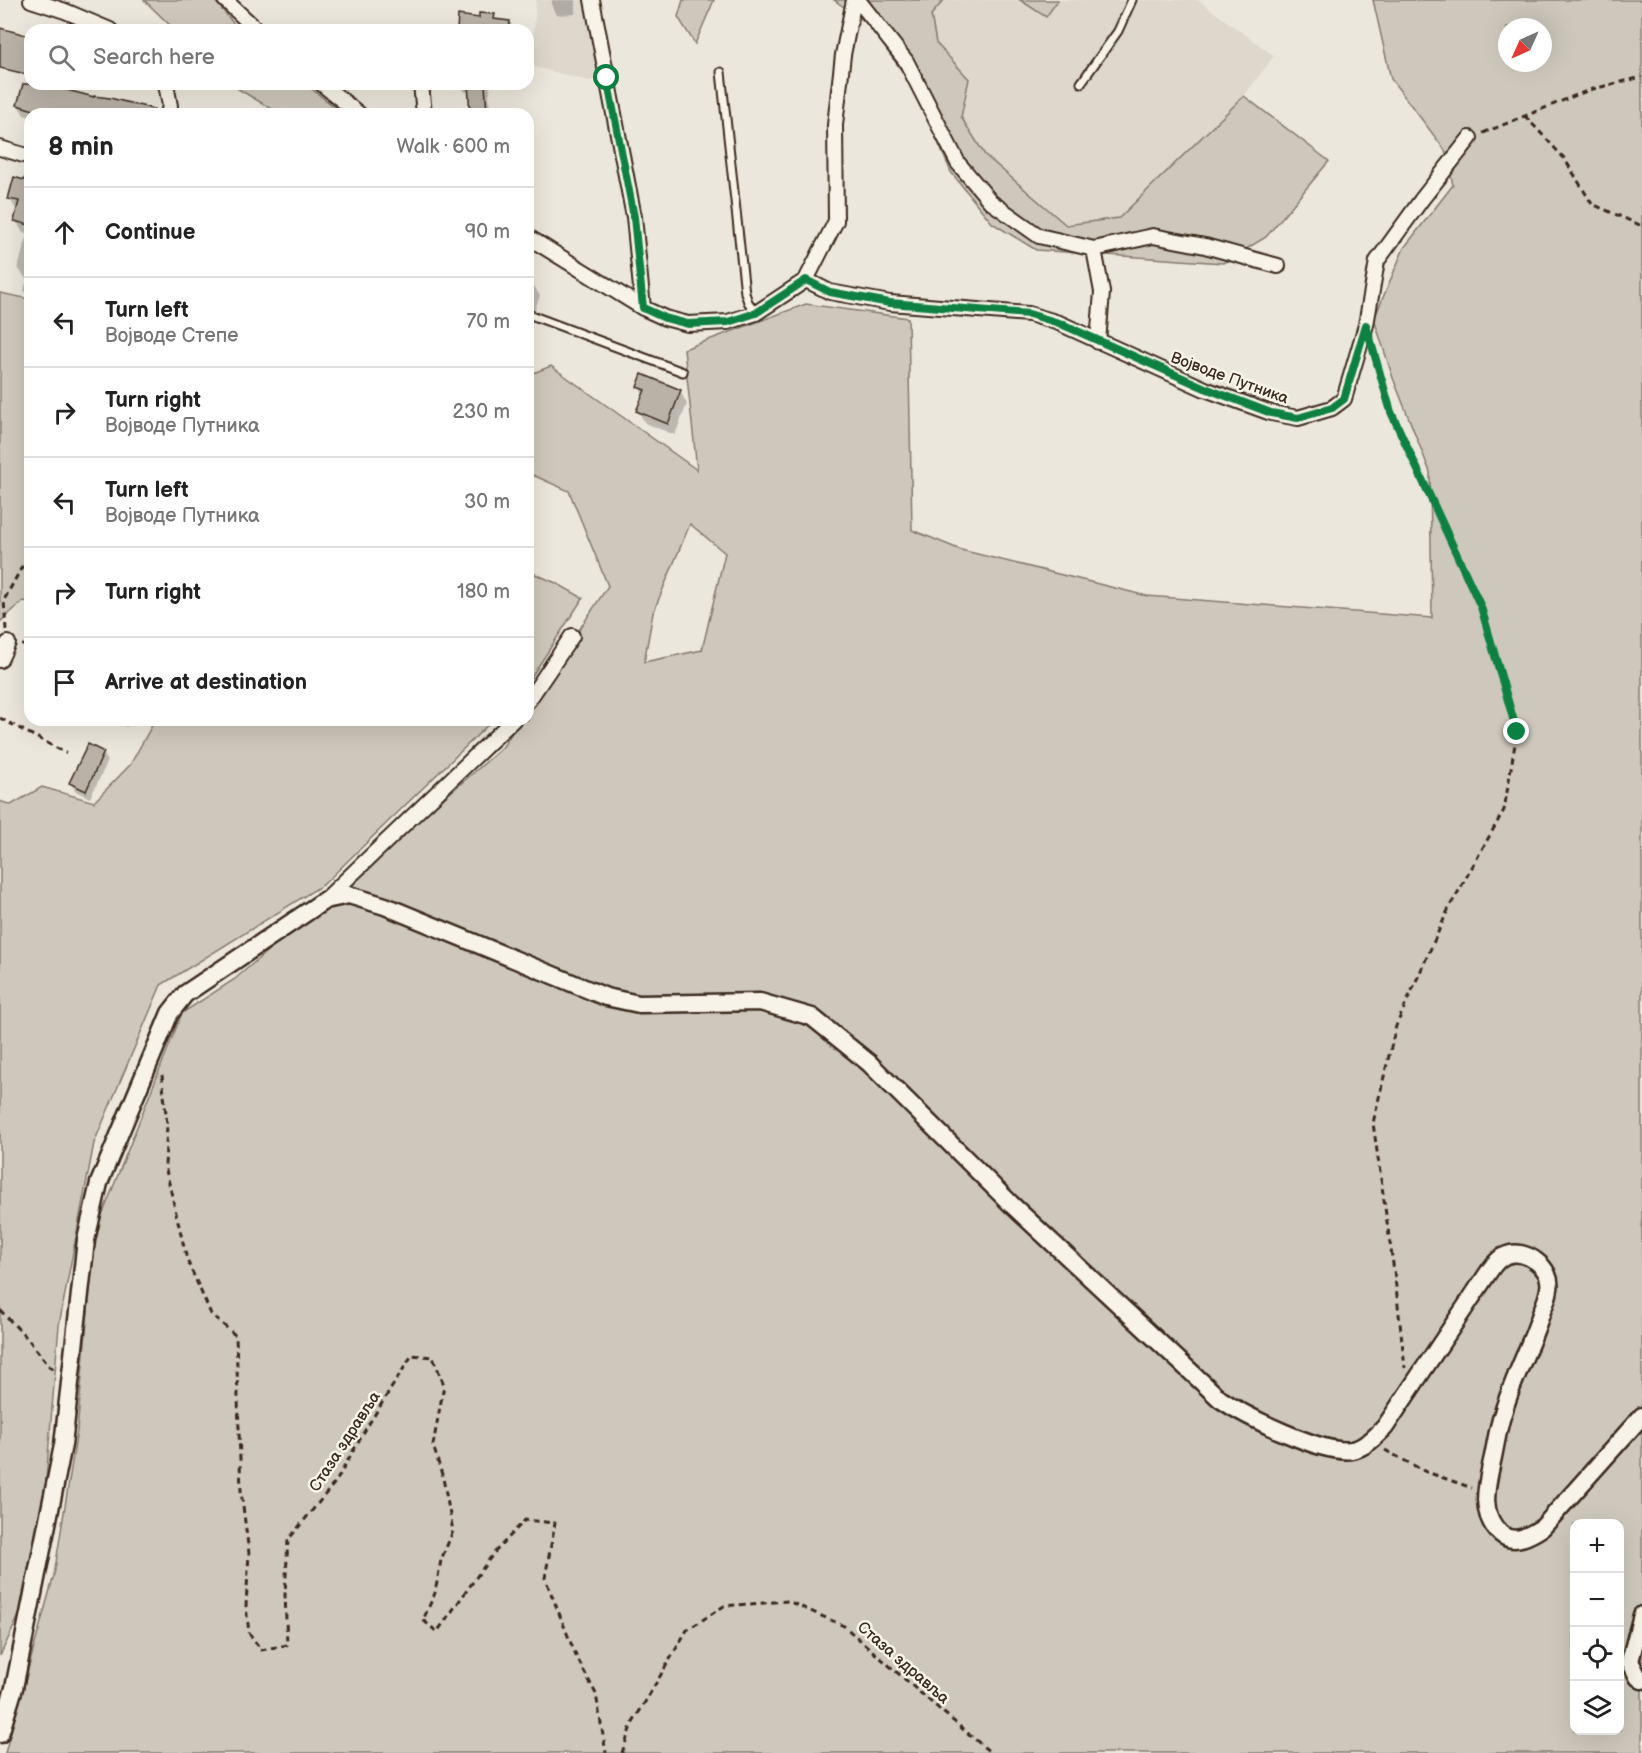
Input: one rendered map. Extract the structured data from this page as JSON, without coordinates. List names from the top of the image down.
{
  "streets": {
    "street": ["Војводе Путника"],
    "path": ["Стаза здравља"]
  },
  "north": "bottom left",
  "page": {
    "search": "Search here",
    "heading": ["8 min", "Walk · 600 m"],
    "list": [
      ["Continue", "90 m"],
      ["Turn left", "Војводе Степе", "70 m"],
      ["Turn right", "Војводе Путника", "230 m"],
      ["Turn left", "Војводе Путника", "30 m"],
      ["Turn right", "180 m"],
      "Arrive at destination"
    ],
    "map_buttons": ["+", "−"]
  }
}
